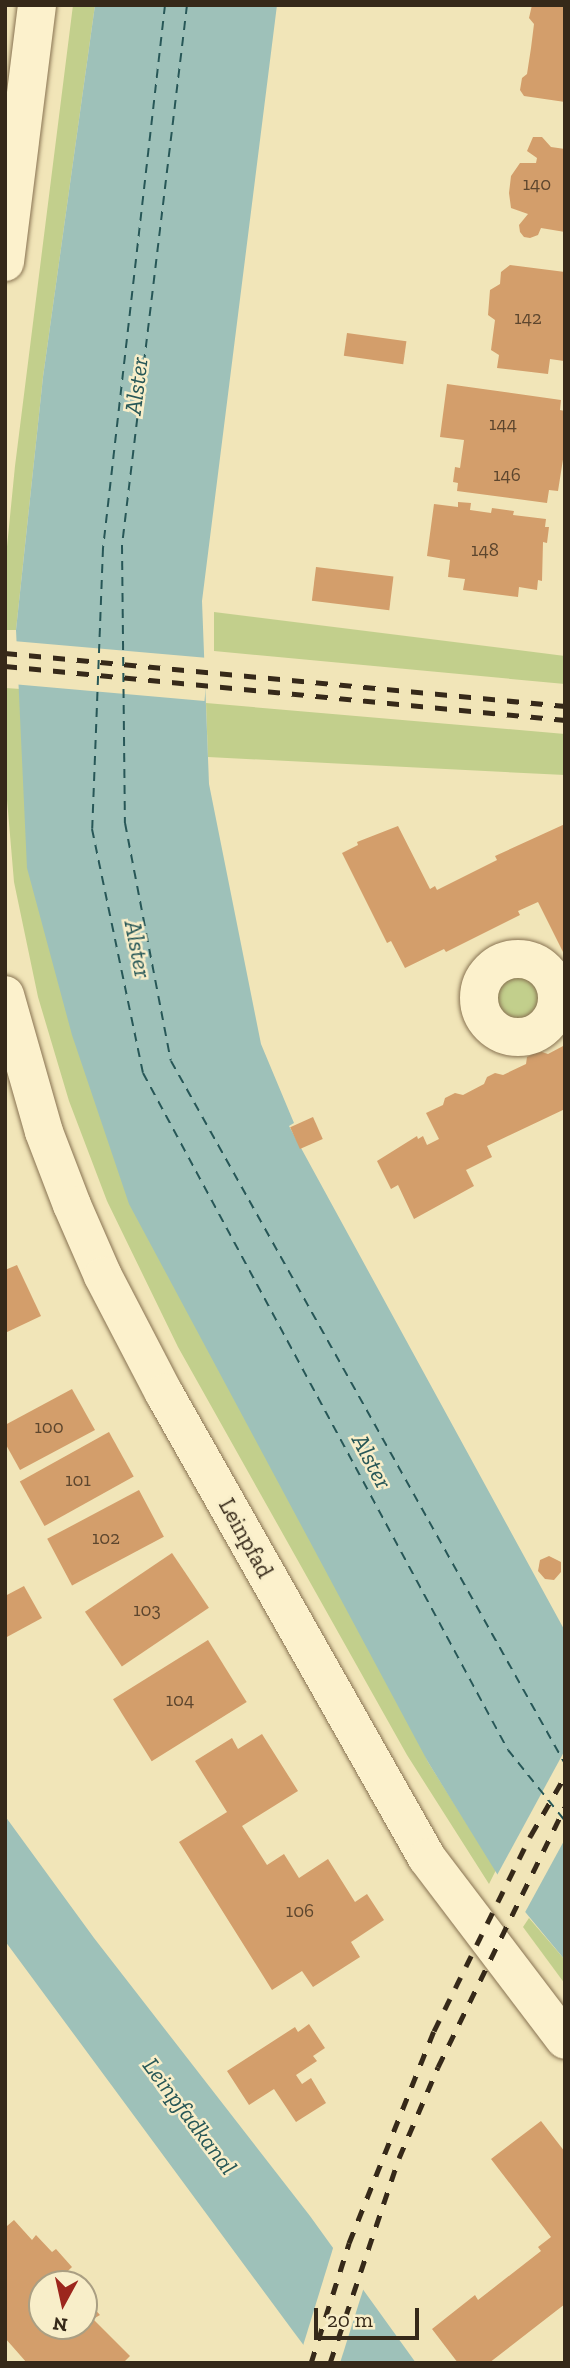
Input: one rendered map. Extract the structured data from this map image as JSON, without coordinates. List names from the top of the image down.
{
  "streets": {
    "street": ["Leinpfad"]
  },
  "water": ["Alster", "Leinpfadkanal"],
  "house_numbers": [
    "140",
    "142",
    "144",
    "146",
    "148",
    "100",
    "101",
    "102",
    "103",
    "104",
    "106"
  ],
  "scale_bar": "20 m",
  "north": "bottom"
}
